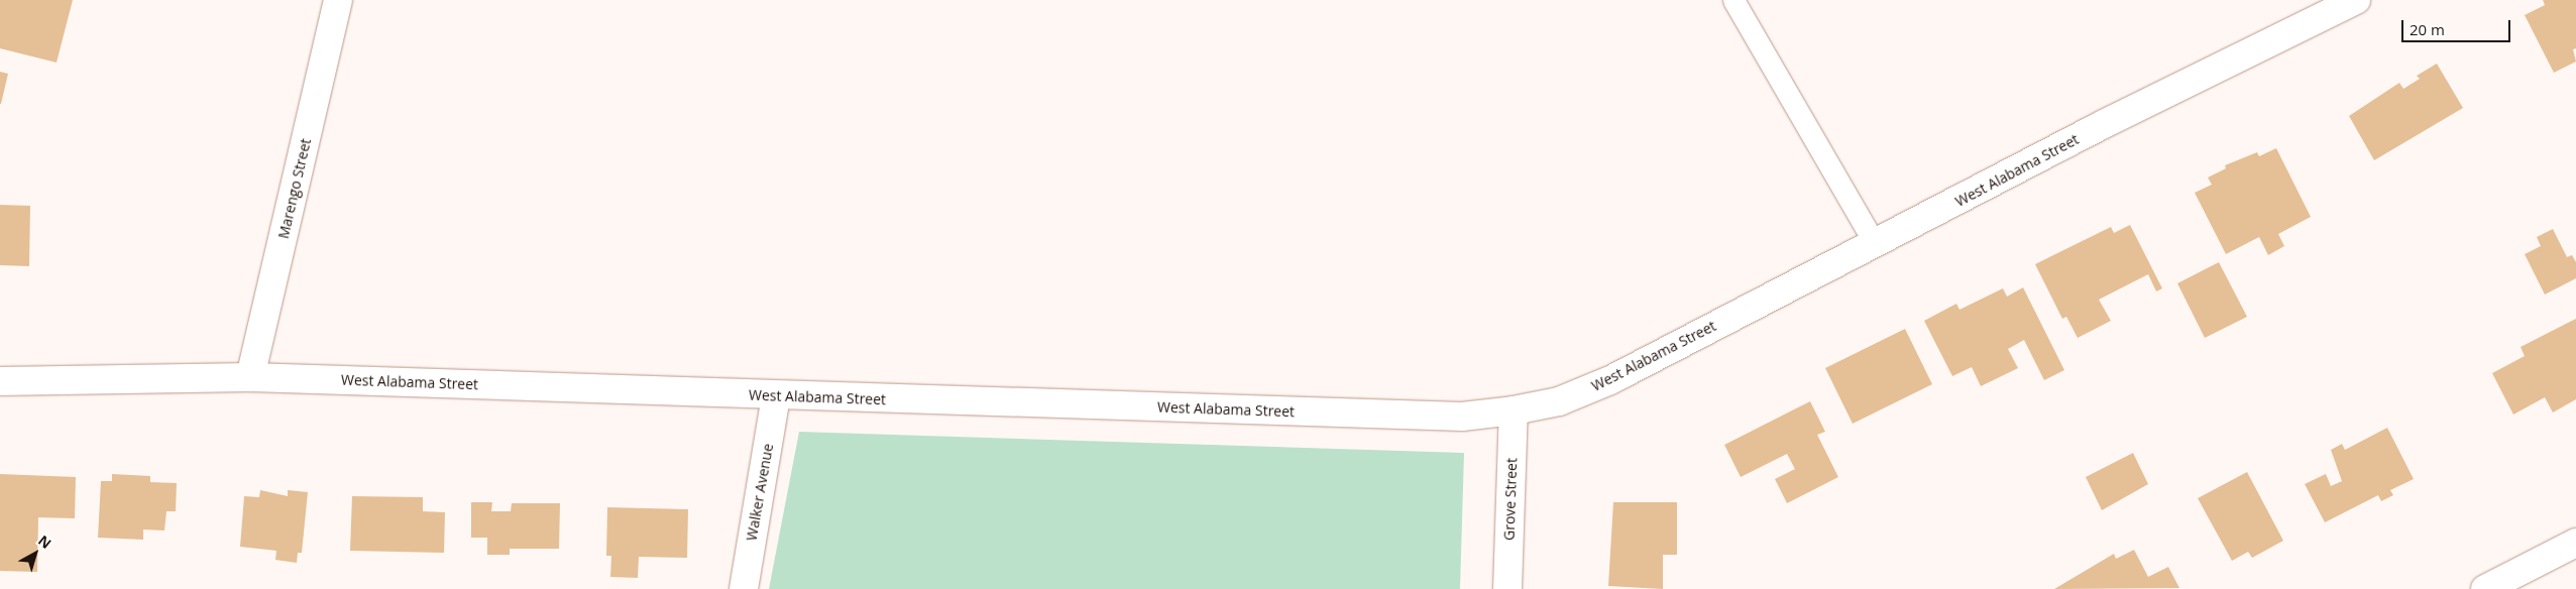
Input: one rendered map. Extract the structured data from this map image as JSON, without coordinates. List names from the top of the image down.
{
  "streets": {
    "street": [
      "West Alabama Street",
      "Marengo Street",
      "Walker Avenue",
      "Grove Street"
    ]
  },
  "crossings": [
    ["West Alabama Street", "Marengo Street"],
    ["West Alabama Street", "Walker Avenue"],
    ["West Alabama Street", "Grove Street"]
  ],
  "scale_bar": "20 m",
  "north": "top right"
}
